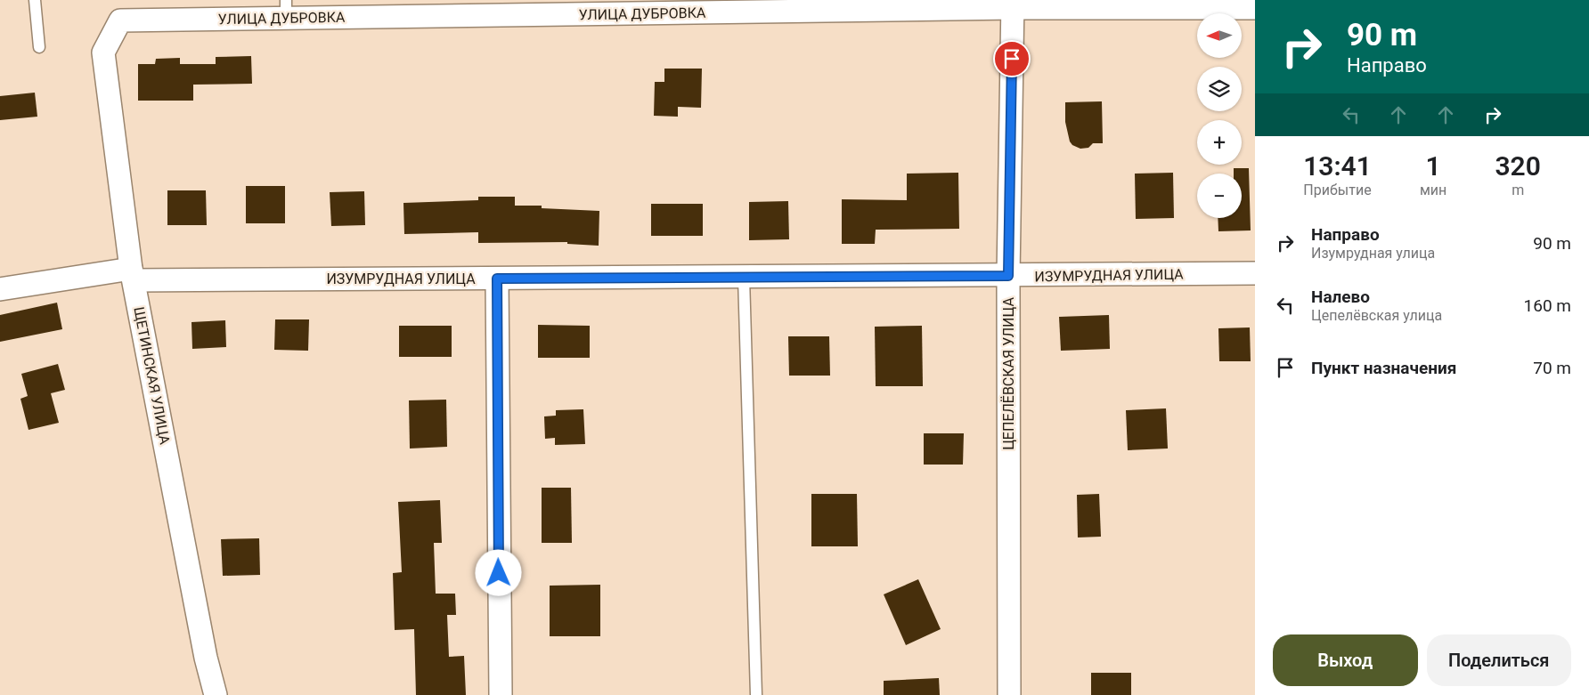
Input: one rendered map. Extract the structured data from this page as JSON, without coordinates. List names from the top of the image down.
{
  "streets": {
    "street": [
      "УЛИЦА ДУБРОВКА",
      "ИЗУМРУДНАЯ УЛИЦА",
      "ЦЕПЕЛЁВСКАЯ УЛИЦА",
      "ЩЕТИНСКАЯ УЛИЦА"
    ]
  },
  "crossings": [
    ["УЛИЦА ДУБРОВКА", "ЦЕПЕЛЁВСКАЯ УЛИЦА"],
    ["УЛИЦА ДУБРОВКА", "ЩЕТИНСКАЯ УЛИЦА"],
    ["ИЗУМРУДНАЯ УЛИЦА", "ЦЕПЕЛЁВСКАЯ УЛИЦА"],
    ["ИЗУМРУДНАЯ УЛИЦА", "ЩЕТИНСКАЯ УЛИЦА"]
  ],
  "north": "left",
  "page": {
    "turn": ["90 m", "Направо"],
    "map_buttons": ["+", "−"],
    "eta": [
      "13:41",
      "Прибытие",
      "1",
      "мин",
      "320",
      "m"
    ],
    "list": [
      {
        "name": "Направо",
        "note": "Изумрудная улица",
        "value": "90 m"
      },
      {
        "name": "Налево",
        "note": "Цепелёвская улица",
        "value": "160 m"
      },
      {
        "name": "Пункт назначения",
        "value": "70 m"
      }
    ],
    "buttons": ["Выход", "Поделиться"]
  }
}
